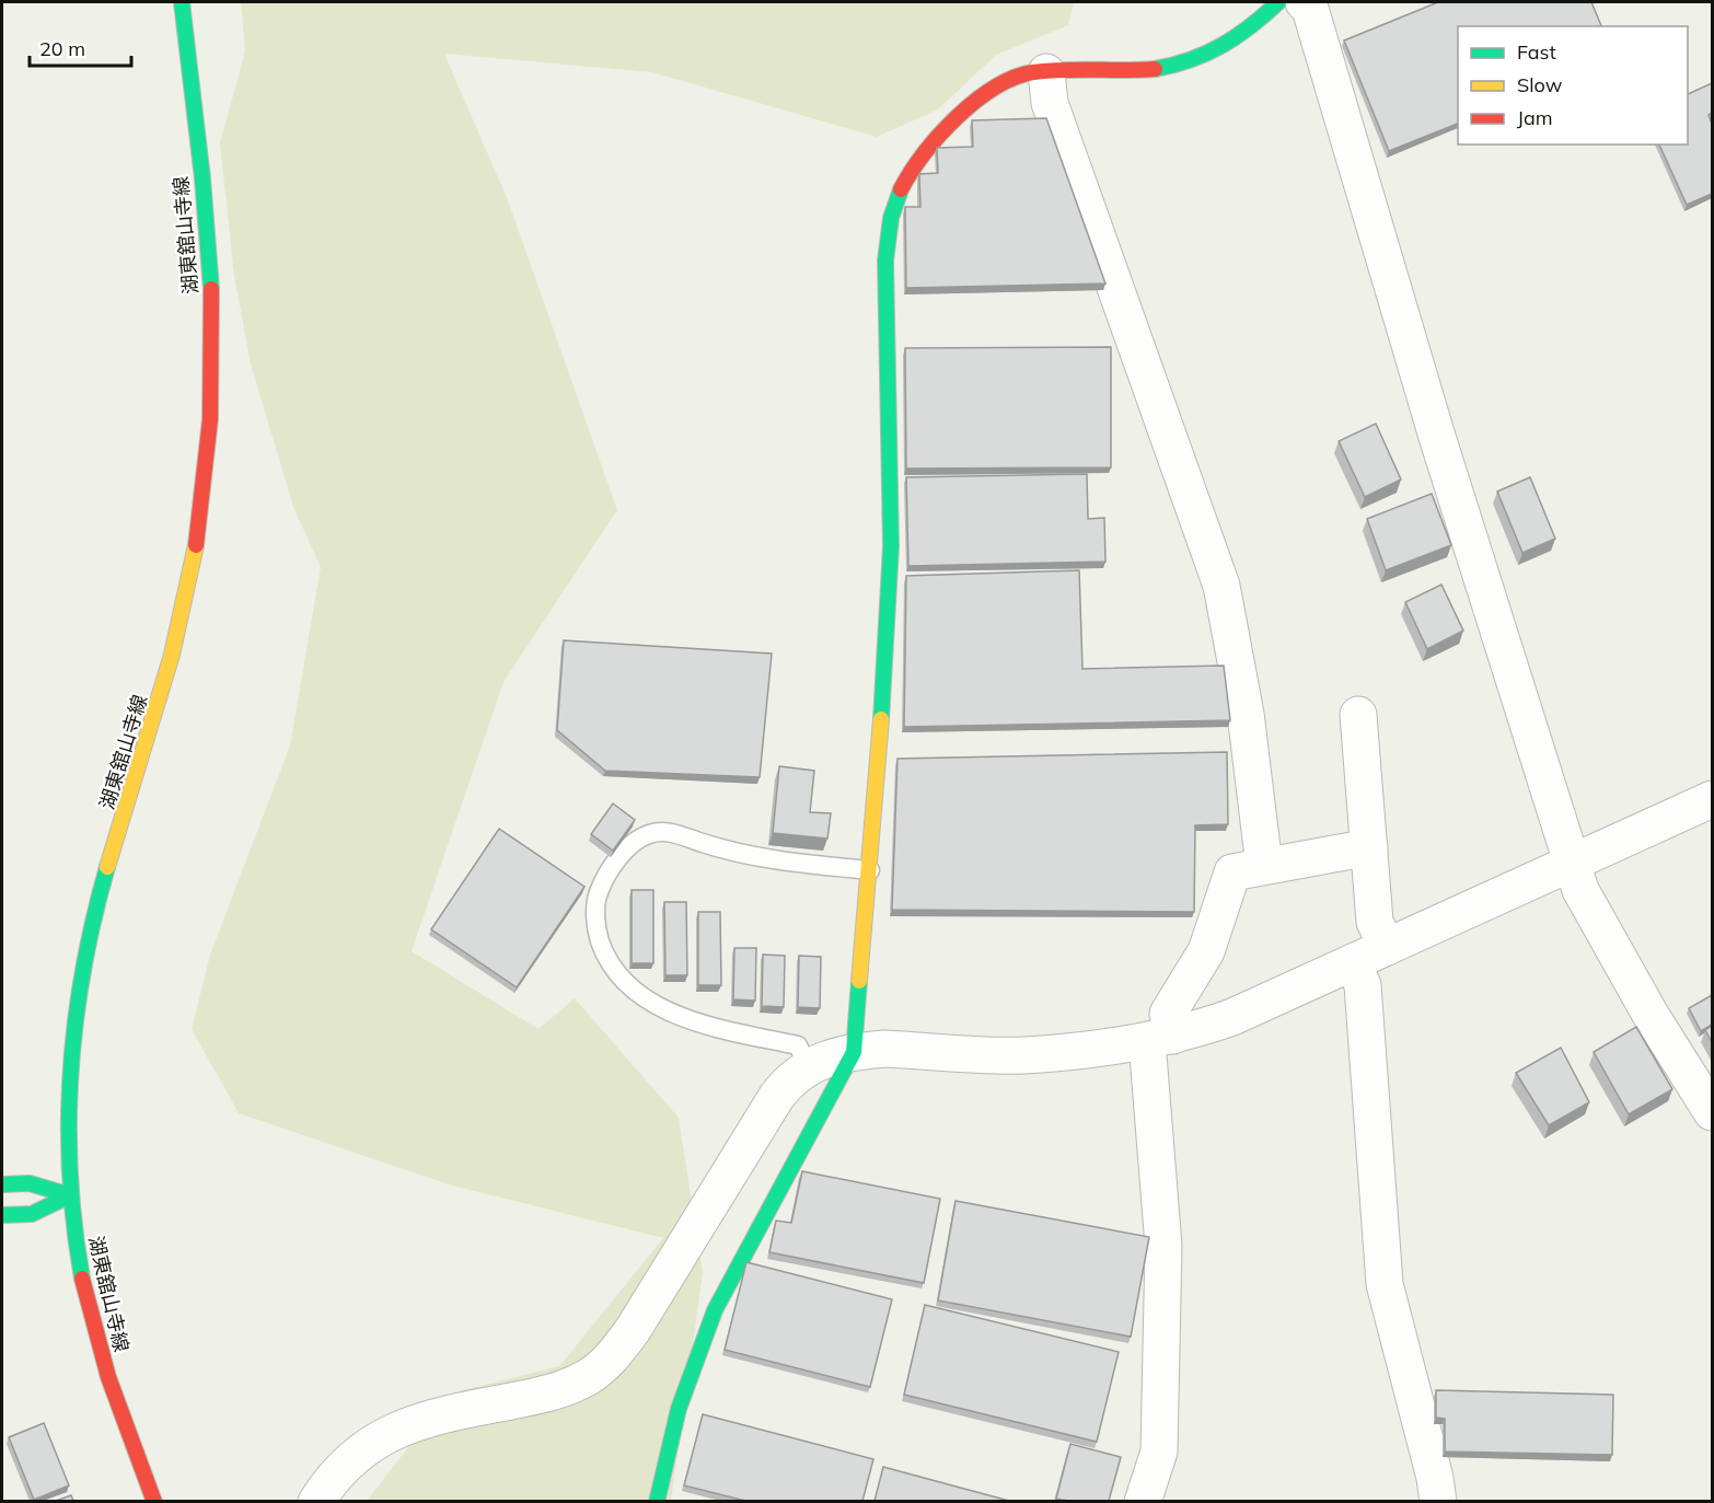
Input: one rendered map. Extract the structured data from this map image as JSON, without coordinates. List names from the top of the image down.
{
  "streets": {
    "main road": ["湖東舘山寺線"]
  },
  "legend": ["Fast", "Slow", "Jam"],
  "scale_bar": "20 m"
}
